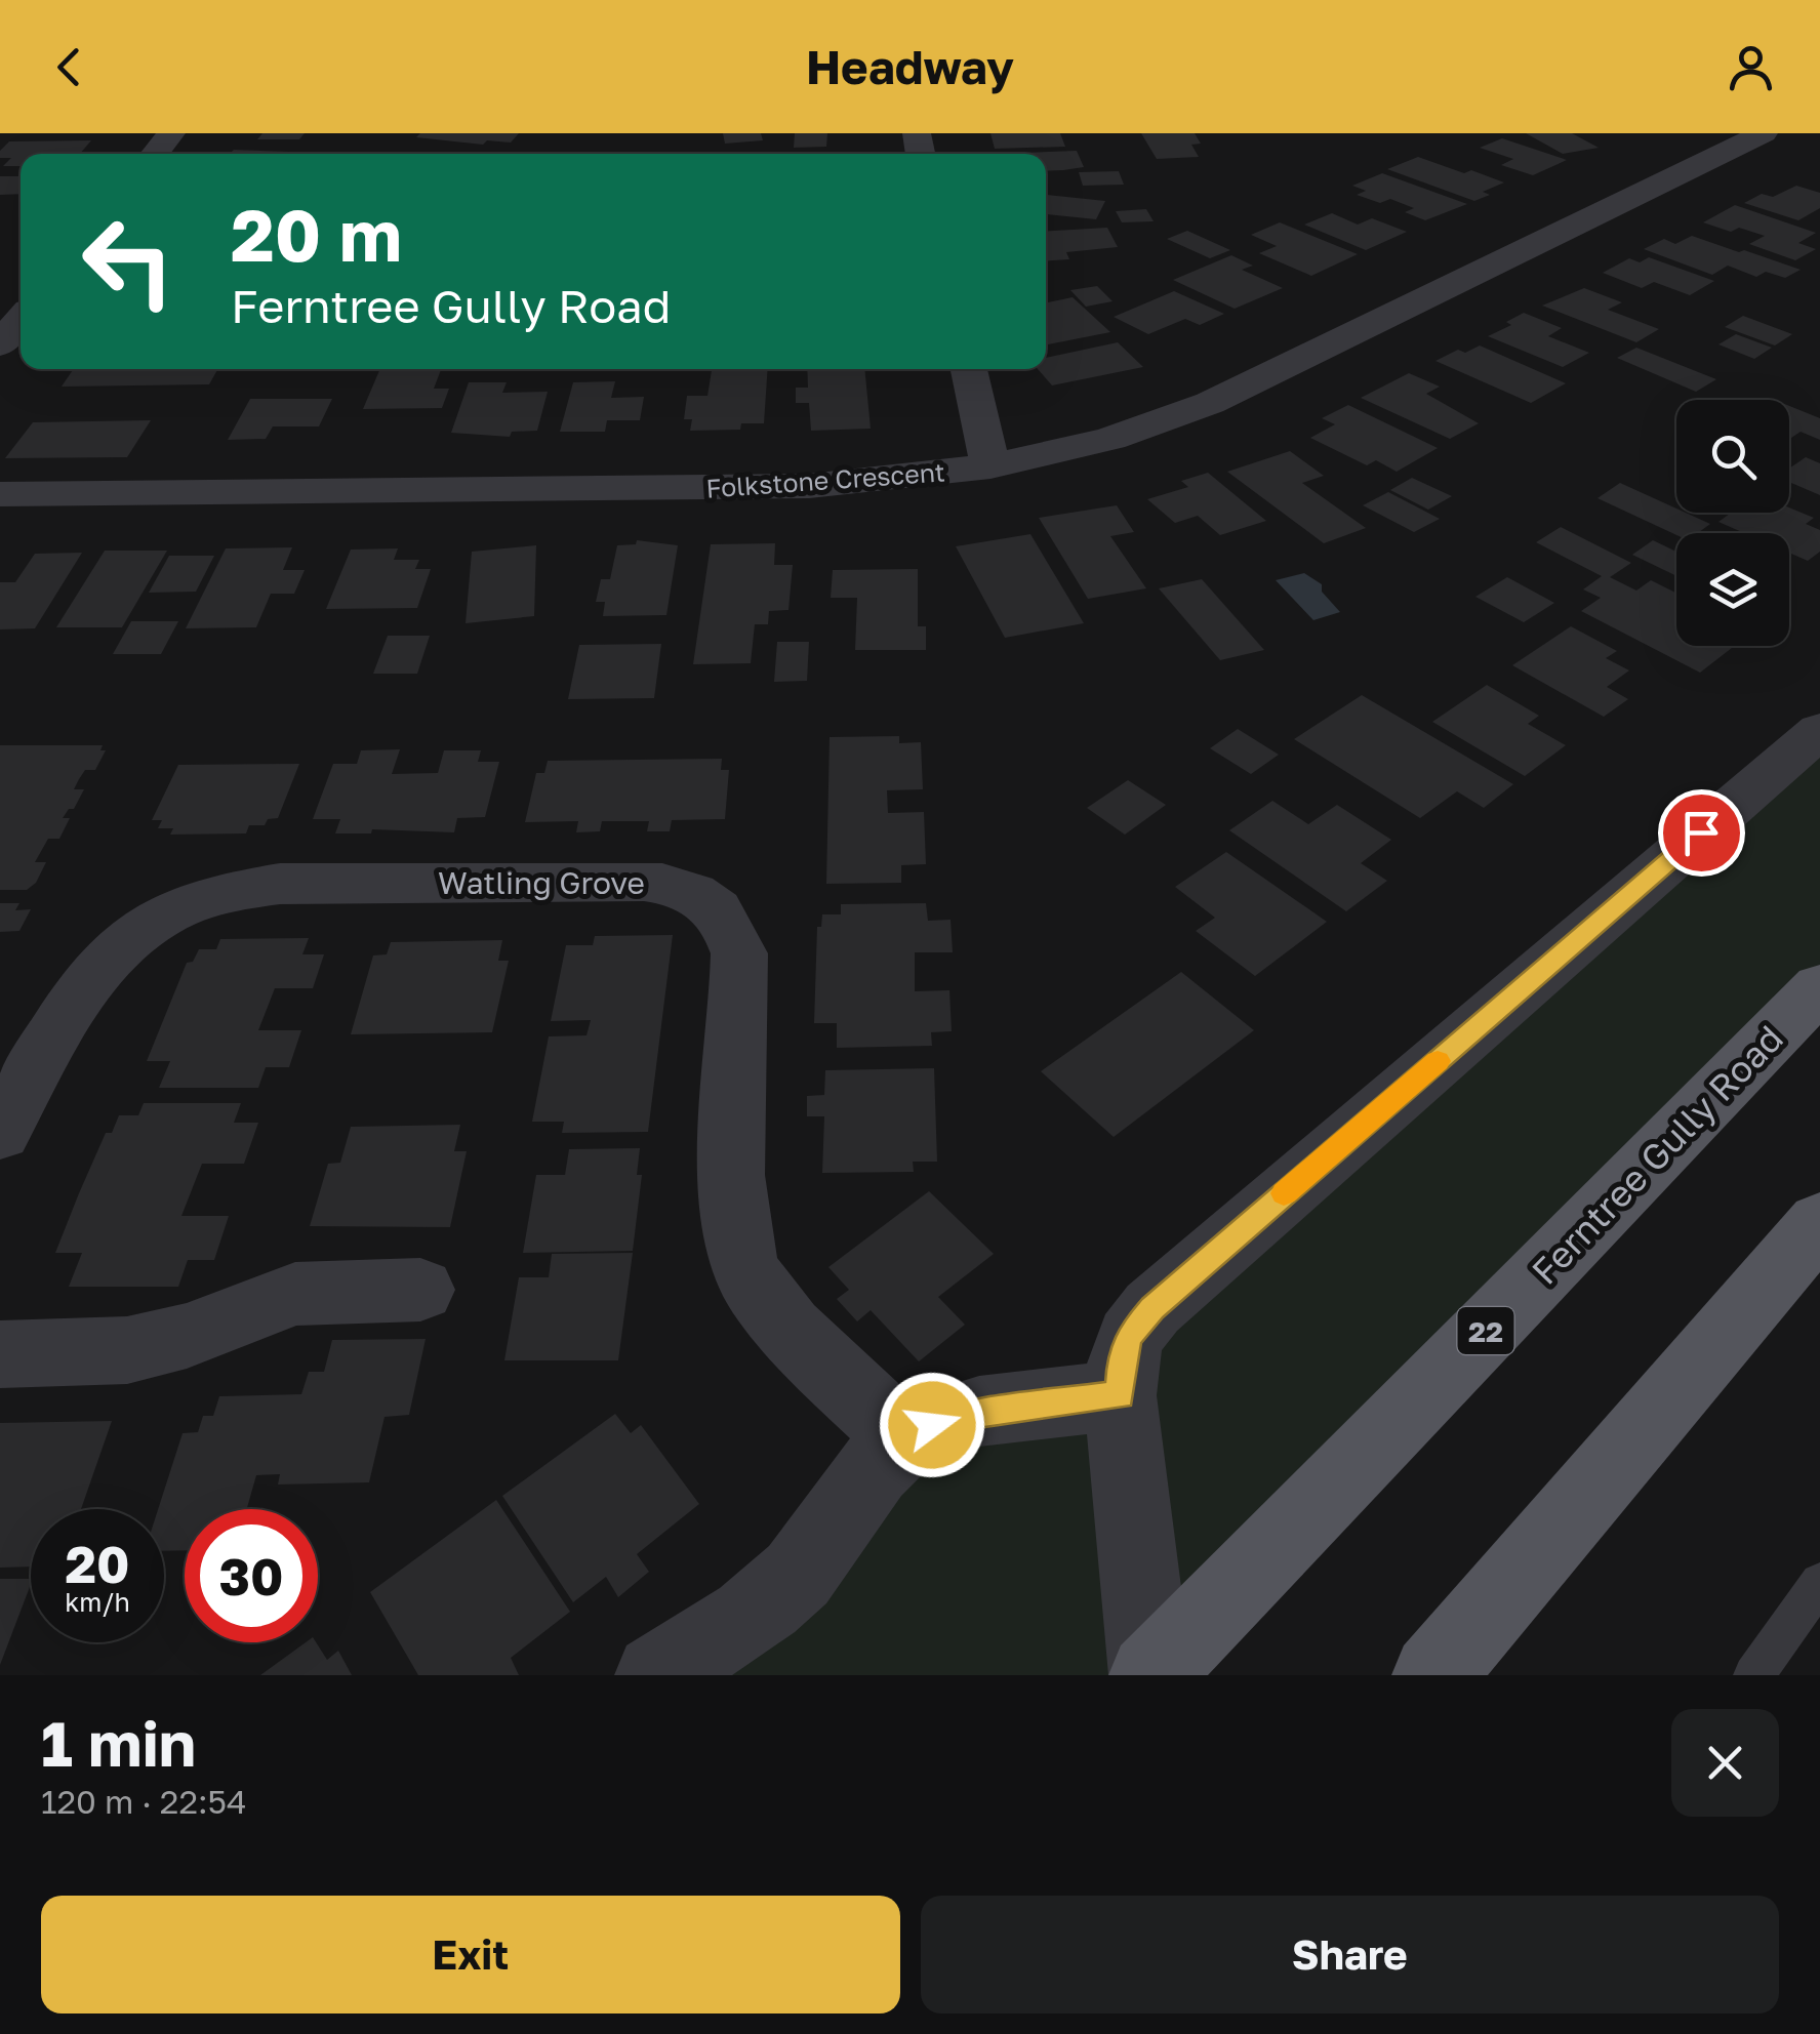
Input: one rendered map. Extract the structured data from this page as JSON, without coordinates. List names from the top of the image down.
{
  "streets": {
    "main road": ["Ferntree Gully Road", "22"],
    "street": ["Folkstone Crescent", "Watling Grove"]
  },
  "page": {
    "header": "Headway",
    "turn": ["20 m", "Ferntree Gully Road"],
    "speed": "20 km/h",
    "limit": "30",
    "heading": ["1 min", "120 m · 22:54"],
    "buttons": ["Exit", "Share"]
  }
}
